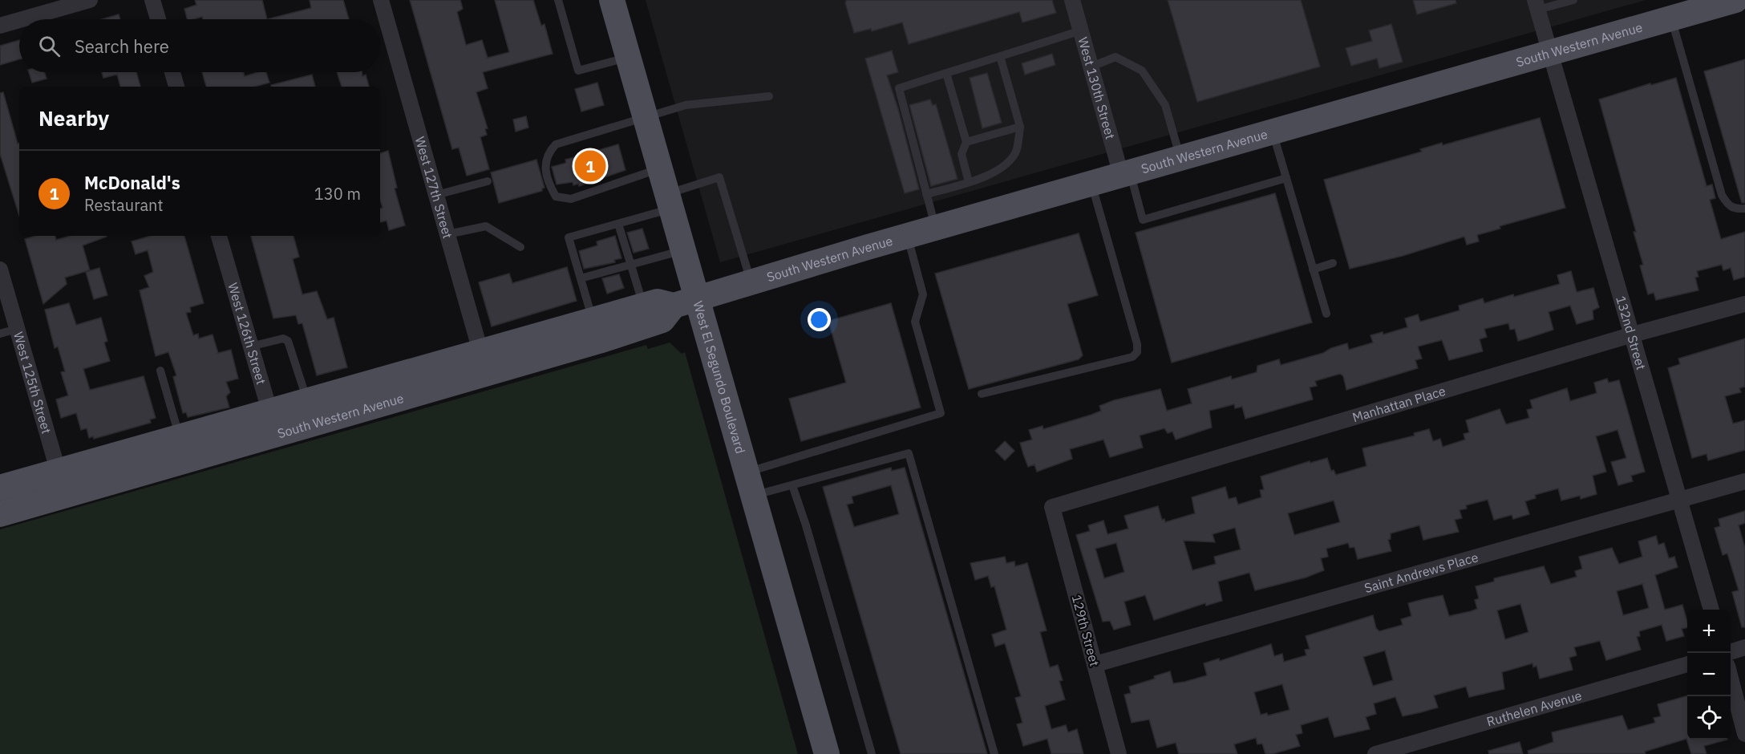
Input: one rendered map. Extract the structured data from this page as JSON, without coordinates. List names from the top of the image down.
{
  "streets": {
    "main road": ["South Western Avenue", "West El Segundo Boulevard"],
    "street": [
      "West 130th Street",
      "West 127th Street",
      "132nd Street",
      "West 126th Street",
      "West 125th Street",
      "Manhattan Place",
      "Saint Andrews Place",
      "129th Street",
      "Ruthelen Avenue"
    ]
  },
  "crossings": [
    ["South Western Avenue", "West 130th Street"],
    ["South Western Avenue", "West 127th Street"],
    ["South Western Avenue", "132nd Street"],
    ["South Western Avenue", "West 126th Street"],
    ["South Western Avenue", "West El Segundo Boulevard"],
    ["South Western Avenue", "West 125th Street"],
    ["132nd Street", "Manhattan Place"],
    ["132nd Street", "Saint Andrews Place"],
    ["Manhattan Place", "129th Street"],
    ["Saint Andrews Place", "129th Street"]
  ],
  "page": {
    "search": "Search here",
    "heading": "Nearby",
    "pins": "1",
    "list": [
      {
        "mark": "1",
        "name": "McDonald's",
        "note": "Restaurant",
        "value": "130 m"
      }
    ],
    "map_buttons": ["+", "−"]
  }
}
